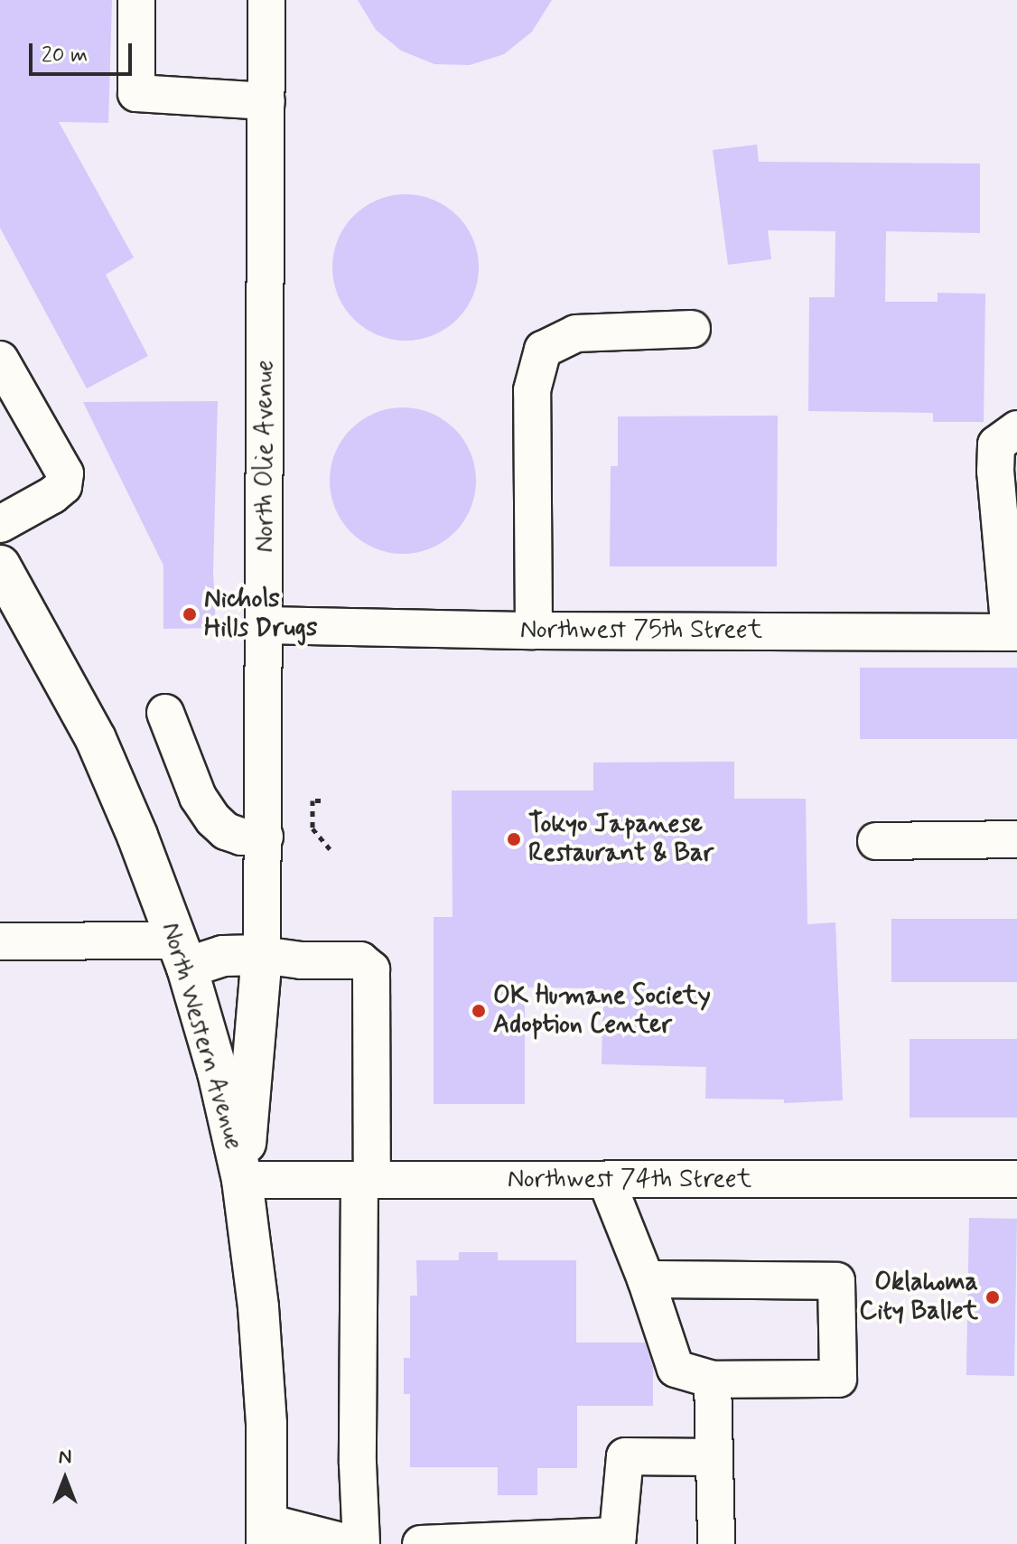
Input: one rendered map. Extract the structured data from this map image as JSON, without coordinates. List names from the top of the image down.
{
  "streets": {
    "main road": ["North Western Avenue"],
    "street": ["North Olie Avenue", "Northwest 75th Street", "Northwest 74th Street"]
  },
  "crossings": [
    ["North Olie Avenue", "Northwest 75th Street"],
    ["North Western Avenue", "Northwest 74th Street"]
  ],
  "places": [
    "Nichols Hills Drugs",
    "Tokyo Japanese Restaurant & Bar",
    "OK Humane Society Adoption Center",
    "Oklahoma City Ballet"
  ],
  "scale_bar": "20 m",
  "north": "top"
}
